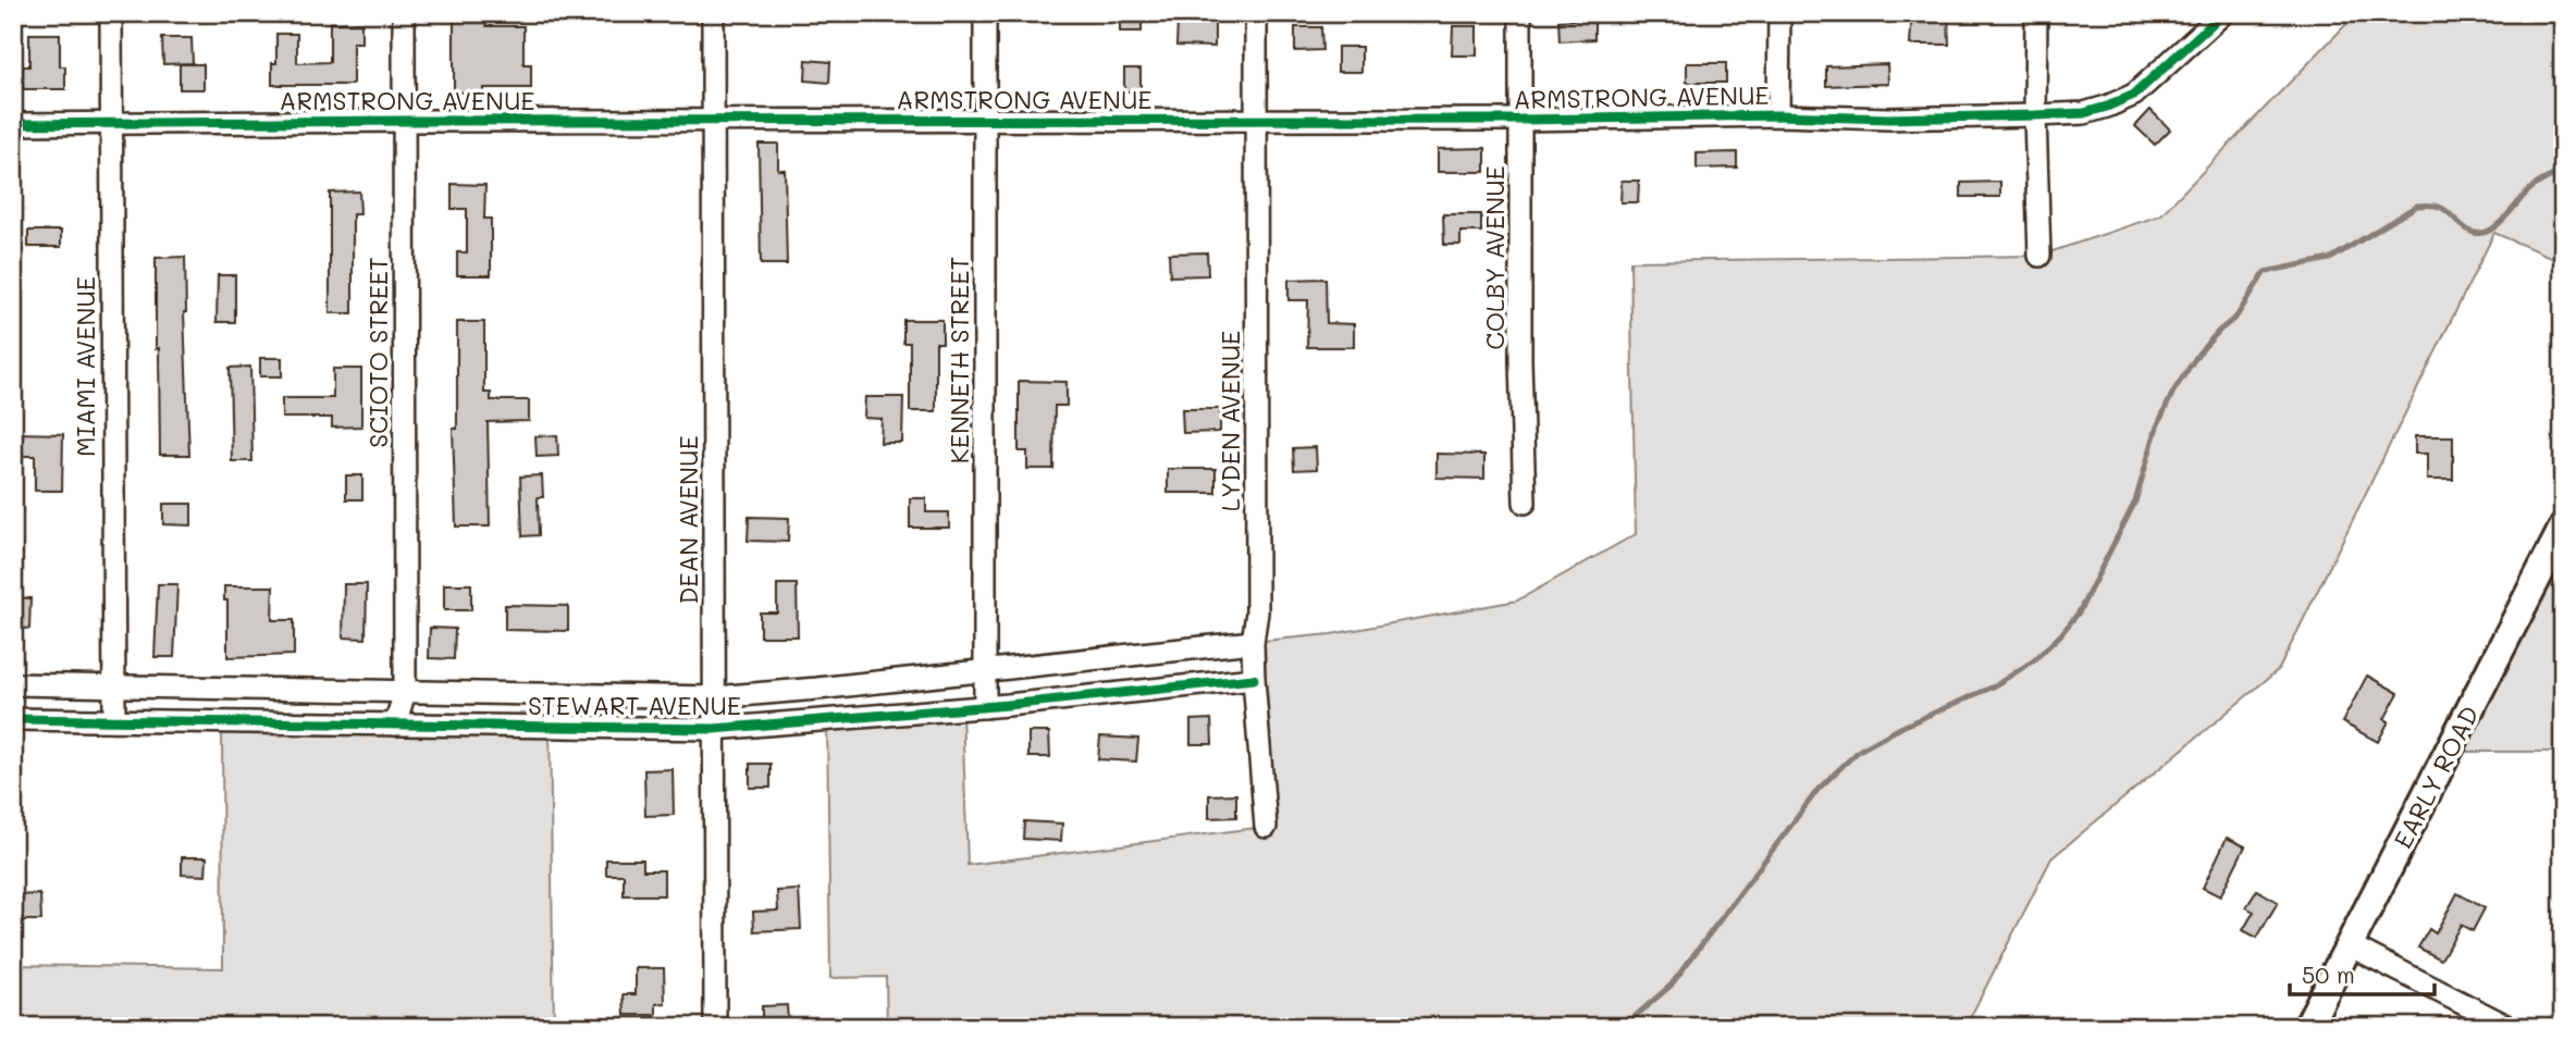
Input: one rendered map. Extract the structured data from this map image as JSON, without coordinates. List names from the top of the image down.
{
  "streets": {
    "street": [
      "ARMSTRONG AVENUE",
      "COLBY AVENUE",
      "SCIOTO STREET",
      "KENNETH STREET",
      "MIAMI AVENUE",
      "LYDEN AVENUE",
      "DEAN AVENUE",
      "STEWART AVENUE",
      "EARLY ROAD"
    ]
  },
  "crossings": [
    ["ARMSTRONG AVENUE", "COLBY AVENUE"],
    ["ARMSTRONG AVENUE", "SCIOTO STREET"],
    ["ARMSTRONG AVENUE", "KENNETH STREET"],
    ["ARMSTRONG AVENUE", "MIAMI AVENUE"],
    ["ARMSTRONG AVENUE", "LYDEN AVENUE"],
    ["ARMSTRONG AVENUE", "DEAN AVENUE"],
    ["SCIOTO STREET", "STEWART AVENUE"],
    ["KENNETH STREET", "STEWART AVENUE"],
    ["MIAMI AVENUE", "STEWART AVENUE"],
    ["LYDEN AVENUE", "STEWART AVENUE"],
    ["DEAN AVENUE", "STEWART AVENUE"]
  ],
  "scale_bar": "50 m"
}
